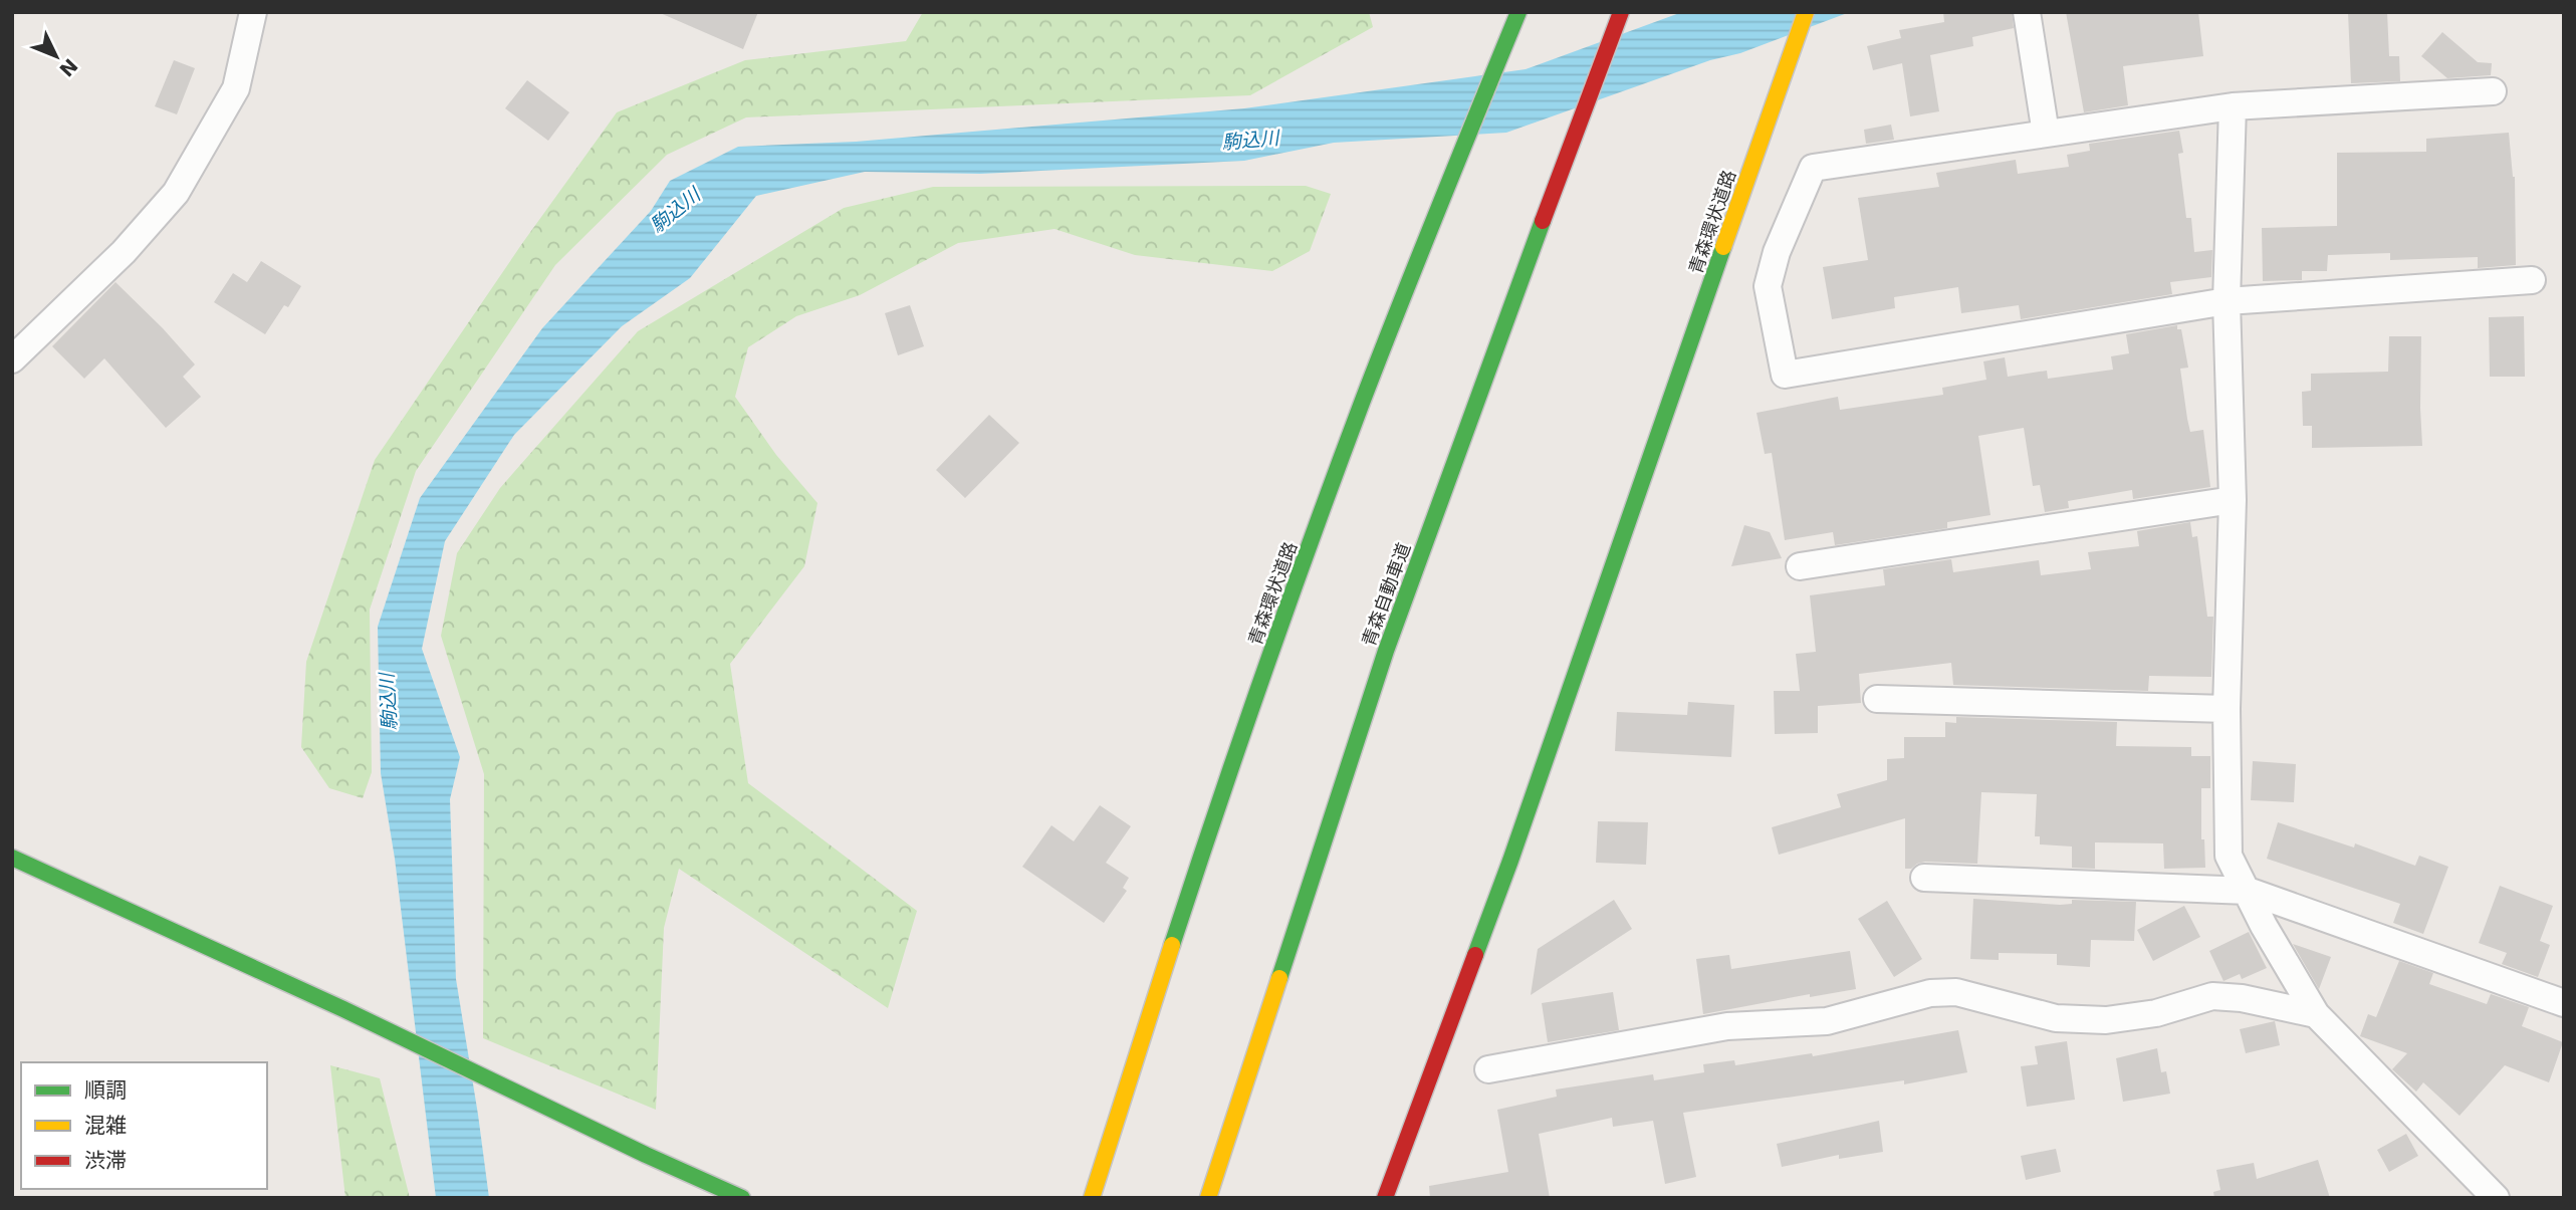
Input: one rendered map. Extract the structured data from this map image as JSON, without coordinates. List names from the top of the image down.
{
  "streets": {
    "main road": ["青森環状道路", "青森自動車道"]
  },
  "water": ["駒込川"],
  "legend": ["順調", "混雑", "渋滞"],
  "north": "bottom right"
}
